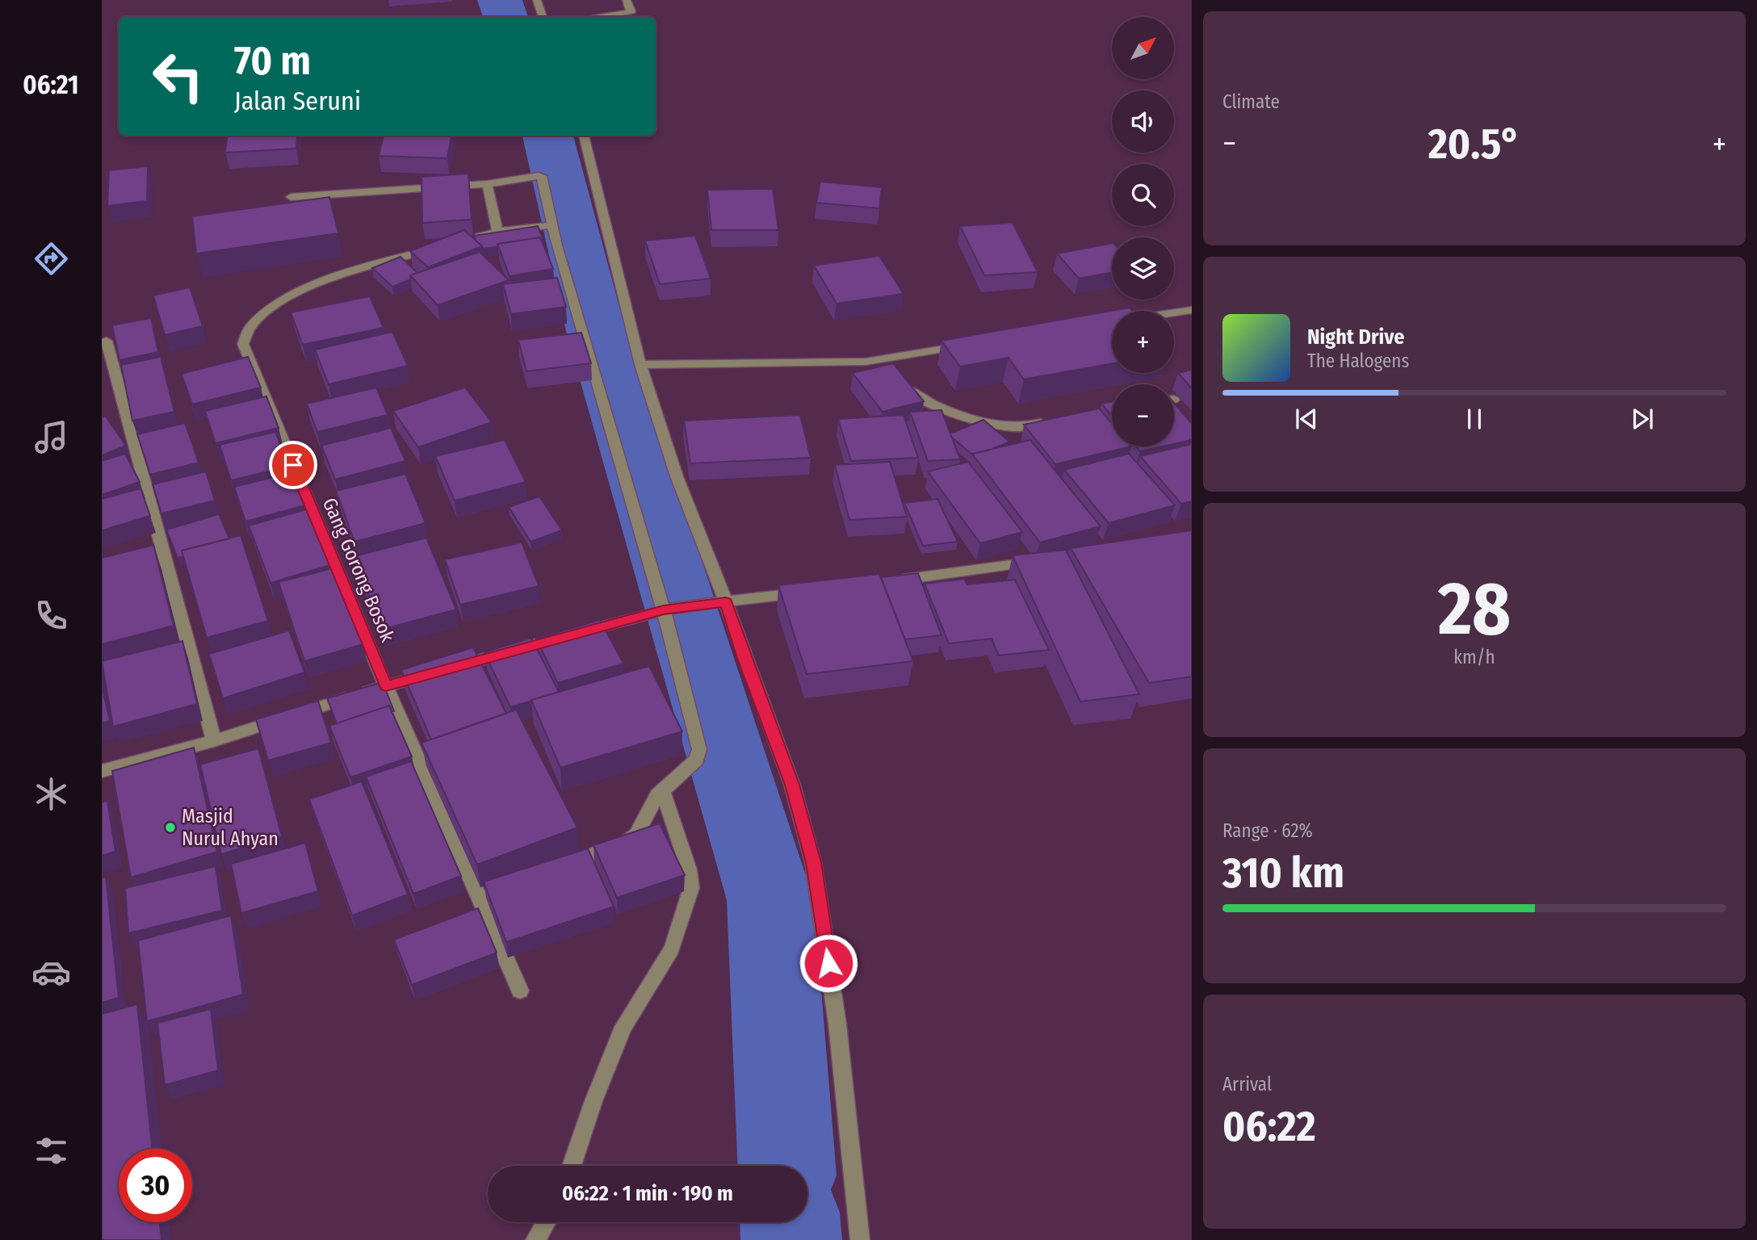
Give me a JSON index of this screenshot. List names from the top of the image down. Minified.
{"streets":{"street":["Gang Gorong Bosok"]},"places":["Masjid Nurul Ahyan"],"north":"top right","page":{"tabs":"06:21","tile":["Climate",["28","km/h"],["Range · 62%","310 km"],["Arrival","06:22"]],"map_buttons":["+","−"],"turn":["70 m","Jalan Seruni"],"heat":["−","20.5°","+"],"song":["Night Drive","The Halogens"],"limit":"30","trip":"06:22 · 1 min · 190 m"}}
